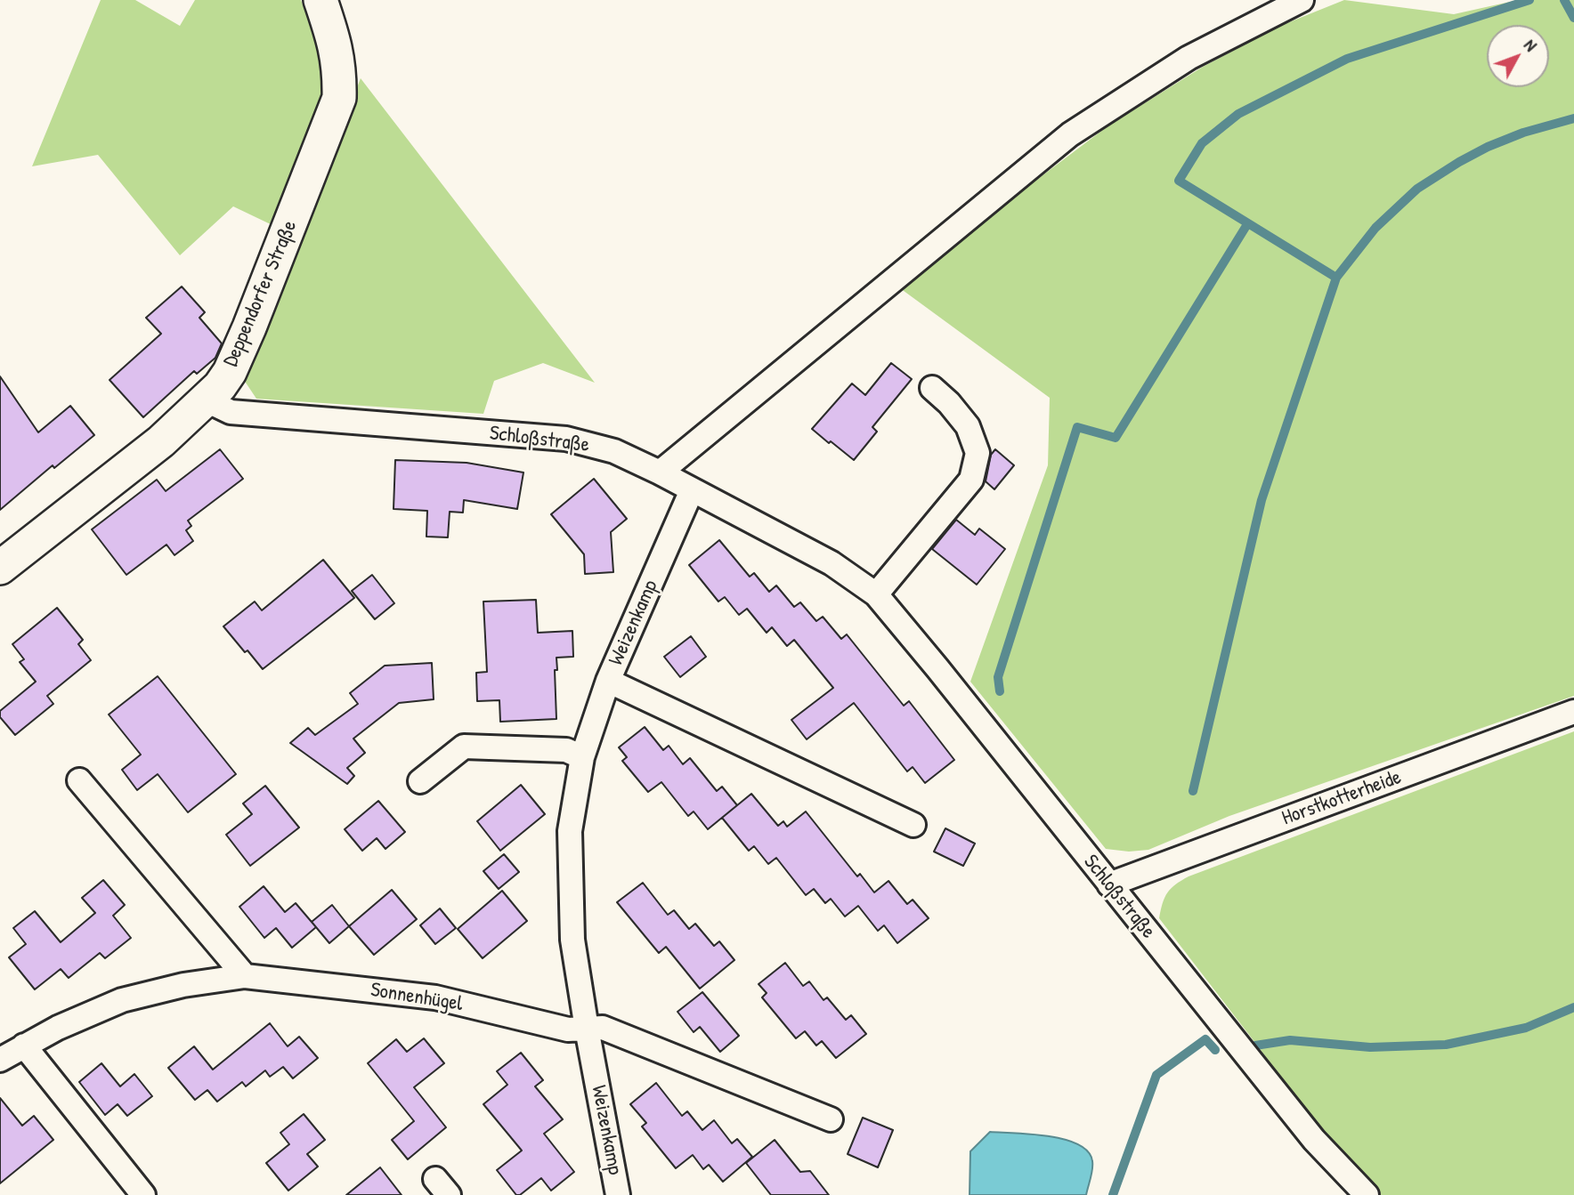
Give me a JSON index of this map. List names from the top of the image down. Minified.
{"streets":{"street":["Deppendorfer Straße","Schloßstraße","Weizenkamp","Horstkotterheide","Sonnenhügel"]},"crossings":[["Deppendorfer Straße","Schloßstraße"],["Schloßstraße","Weizenkamp"],["Schloßstraße","Horstkotterheide"],["Weizenkamp","Sonnenhügel"]],"north":"top right"}
